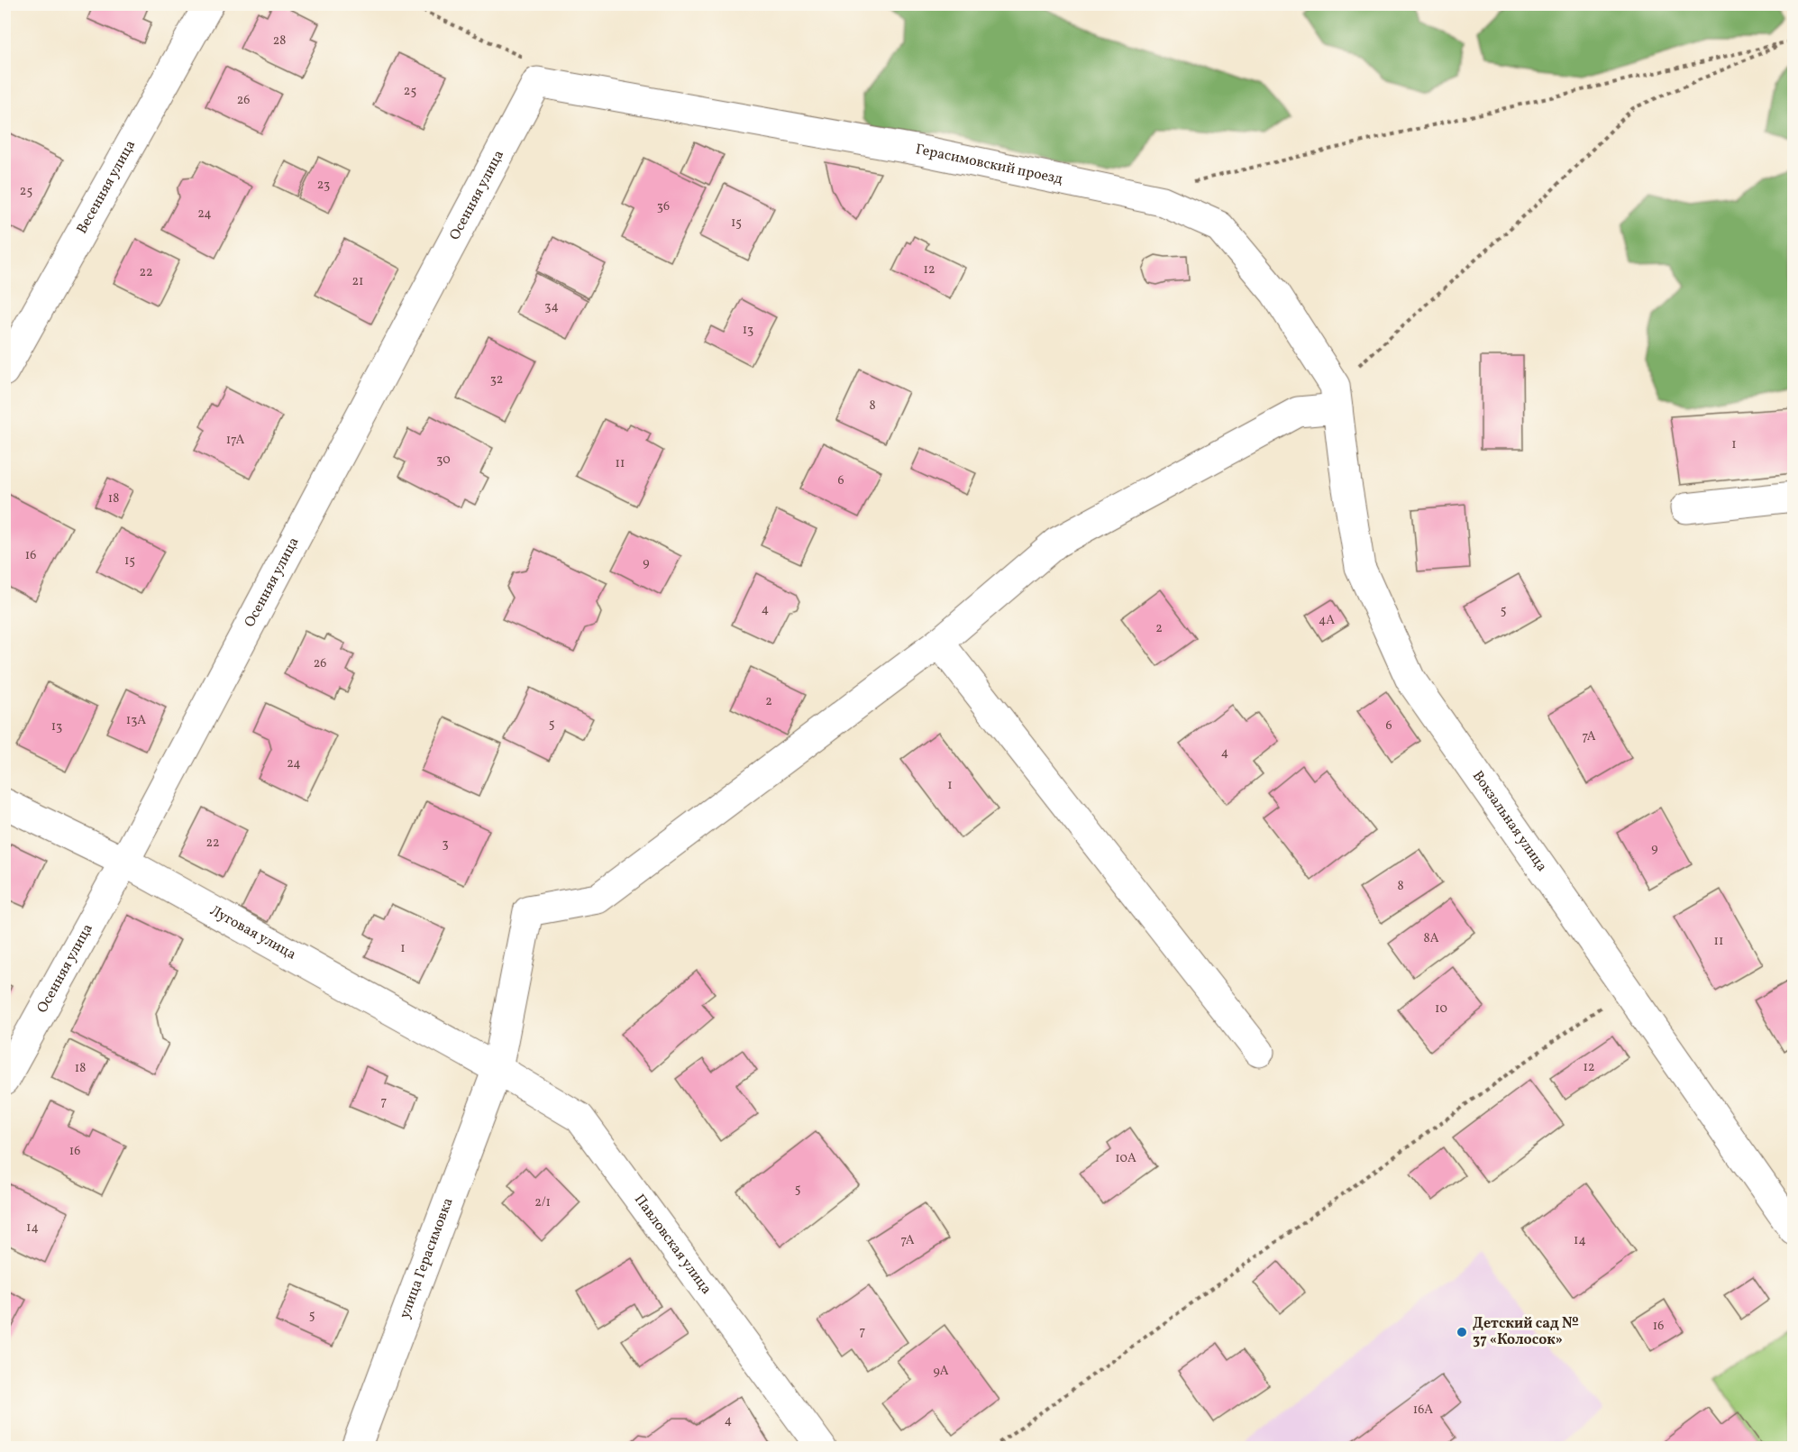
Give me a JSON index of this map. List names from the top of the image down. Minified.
{"streets":{"street":["Герасимовский проезд","Весенняя улица","Осенняя улица","Вокзальная улица","Луговая улица","Павловская улица","улица Герасимовка"]},"crossings":[["Герасимовский проезд","Осенняя улица"],["Герасимовский проезд","Вокзальная улица"],["Осенняя улица","Луговая улица"],["Луговая улица","Павловская улица"],["Луговая улица","улица Герасимовка"],["Павловская улица","улица Герасимовка"]],"places":["Детский сад № 37 «Колосок»"],"house_numbers":["28","25","26","23","25","36","24","15","12","22","21","34","13","32","8","17А","1","30","11","6","18","16","15","9","4","5","4А","2","26","2","13А","5","6","13","7А","4","24","1","22","3","9","8","8А","11","1","10","12","18","7","16","10А","5","2/1","14","7А","14","5","16","7","9А","16А","4"]}
